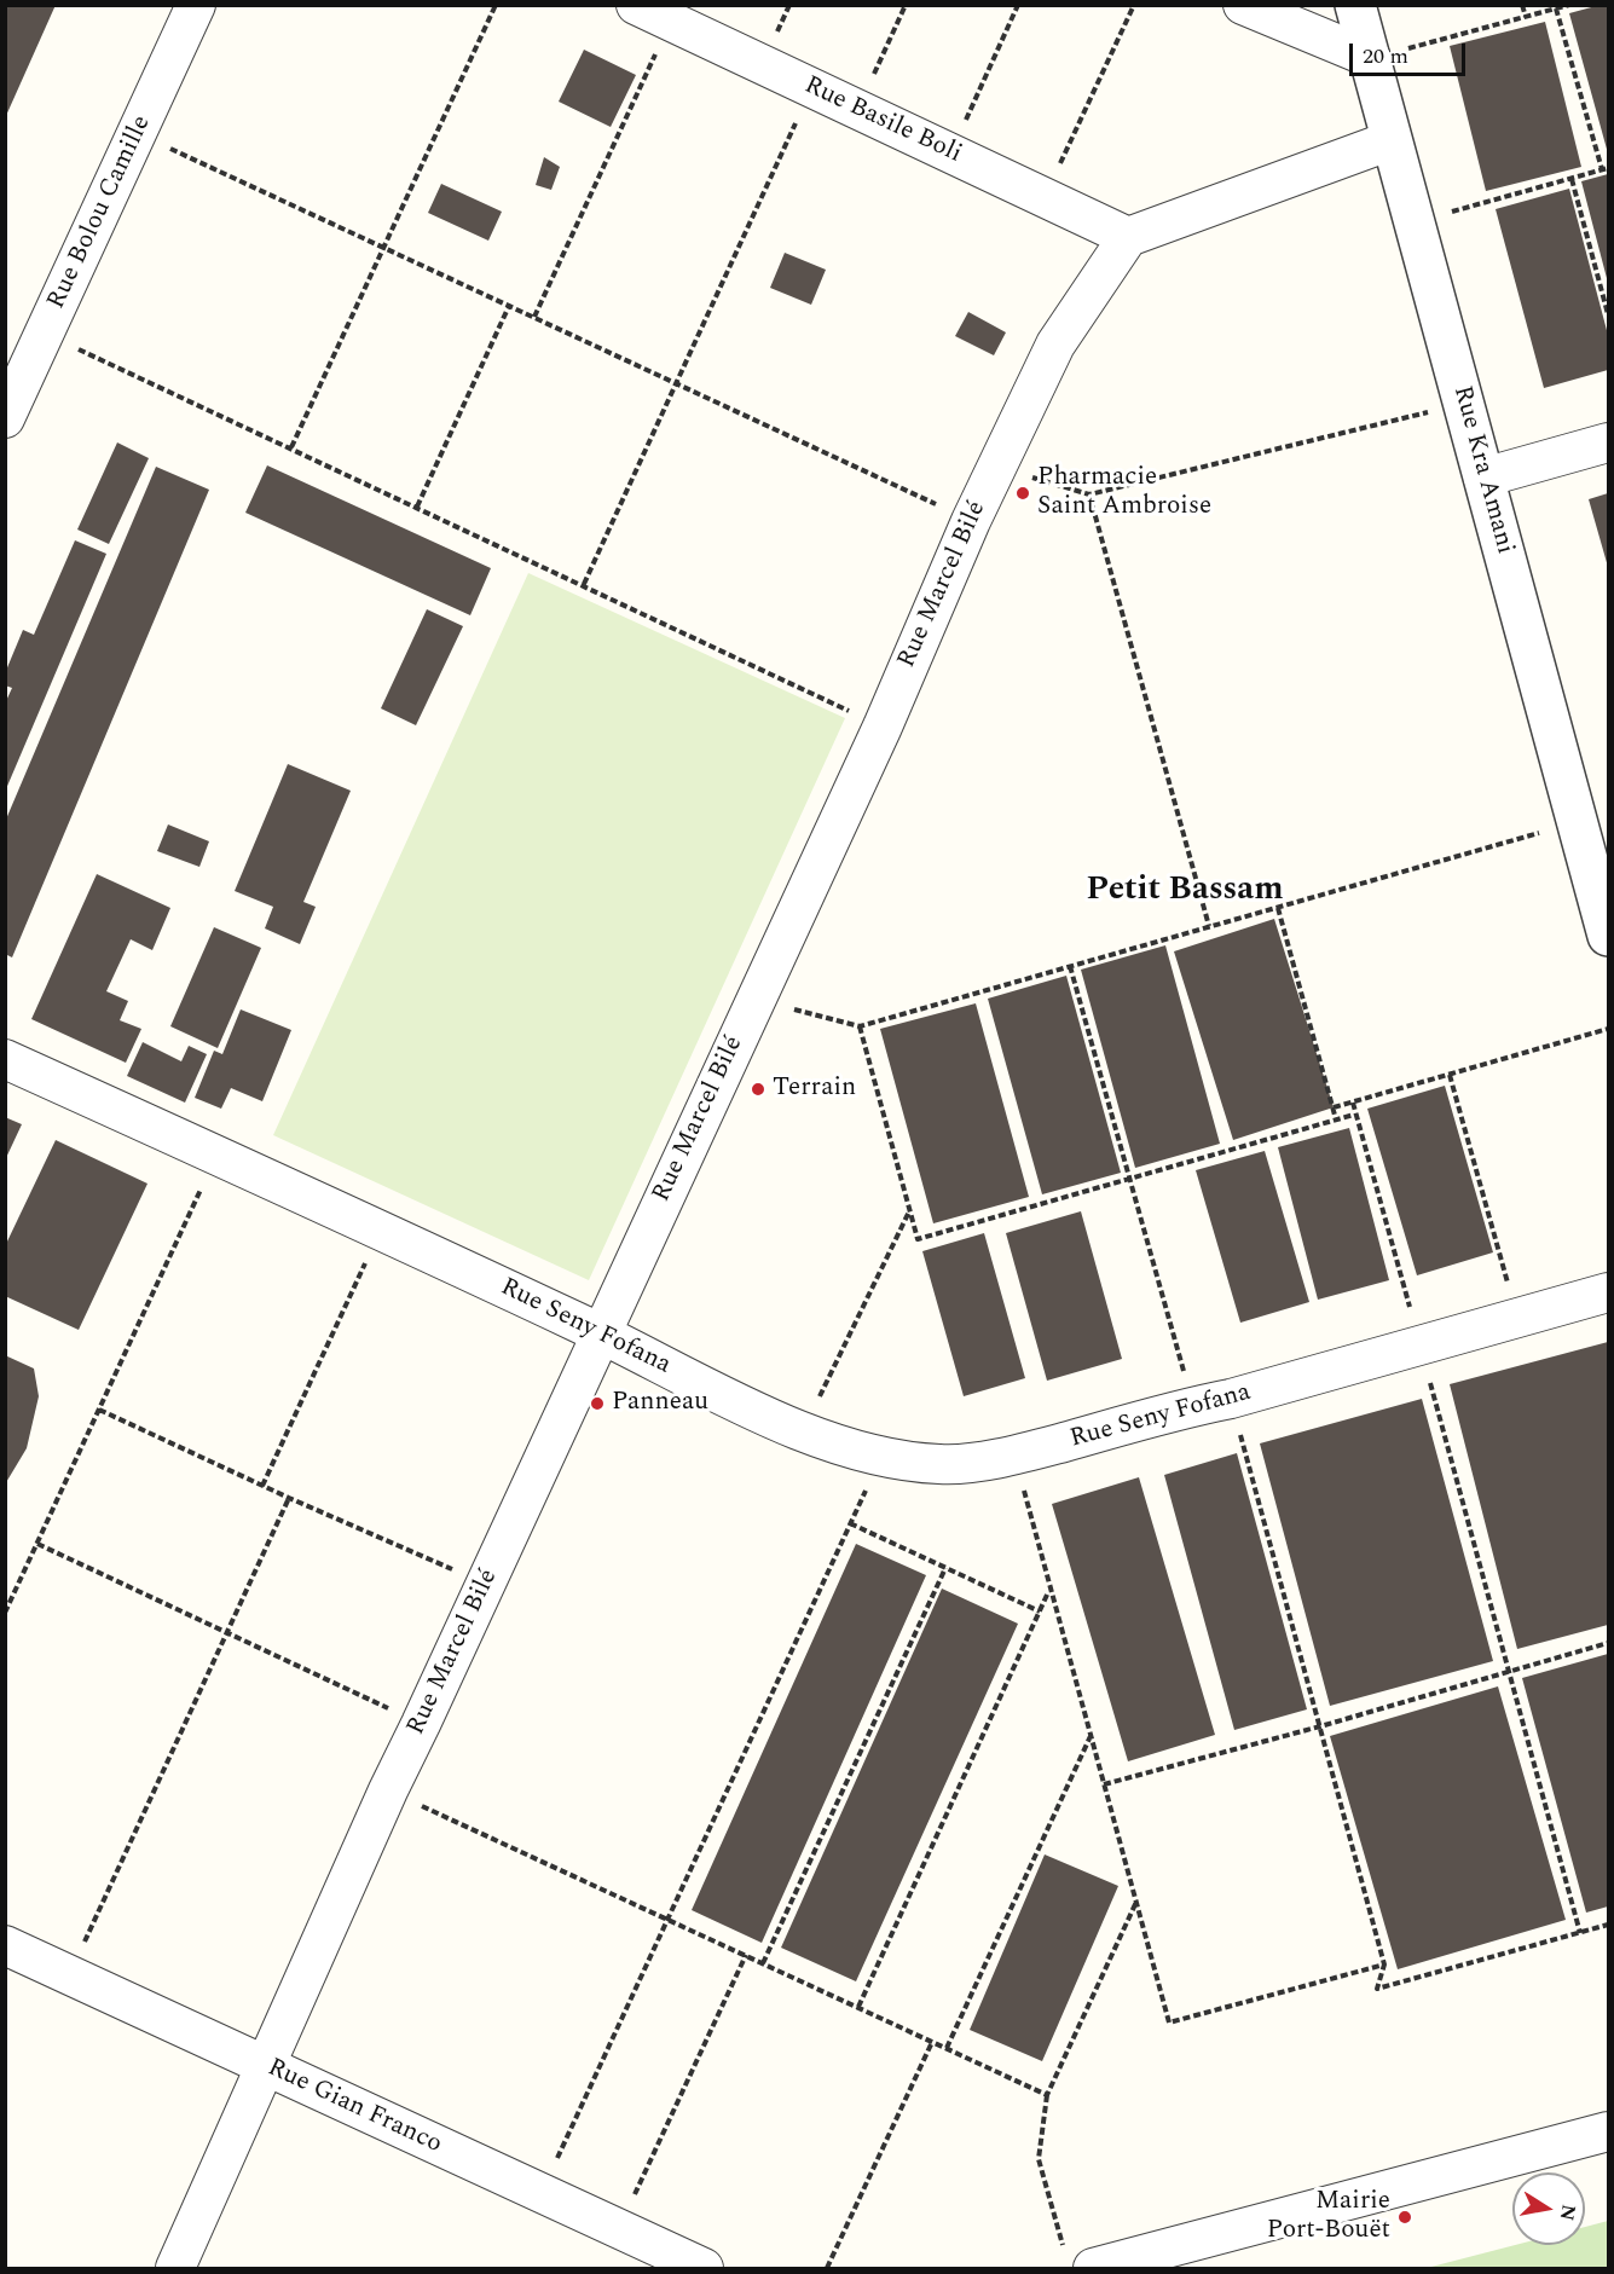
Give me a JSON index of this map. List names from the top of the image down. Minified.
{"streets":{"street":["Rue Basile Boli","Rue Bolou Camille","Rue Kra Amani","Rue Marcel Bilé","Rue Seny Fofana","Rue Gian Franco"]},"crossings":[["Rue Basile Boli","Rue Marcel Bilé"],["Rue Marcel Bilé","Rue Seny Fofana"],["Rue Marcel Bilé","Rue Gian Franco"]],"districts":["Petit Bassam"],"places":["Pharmacie Saint Ambroise","Terrain","Panneau","Mairie Port-Bouët"],"scale_bar":"20 m","north":"right"}
